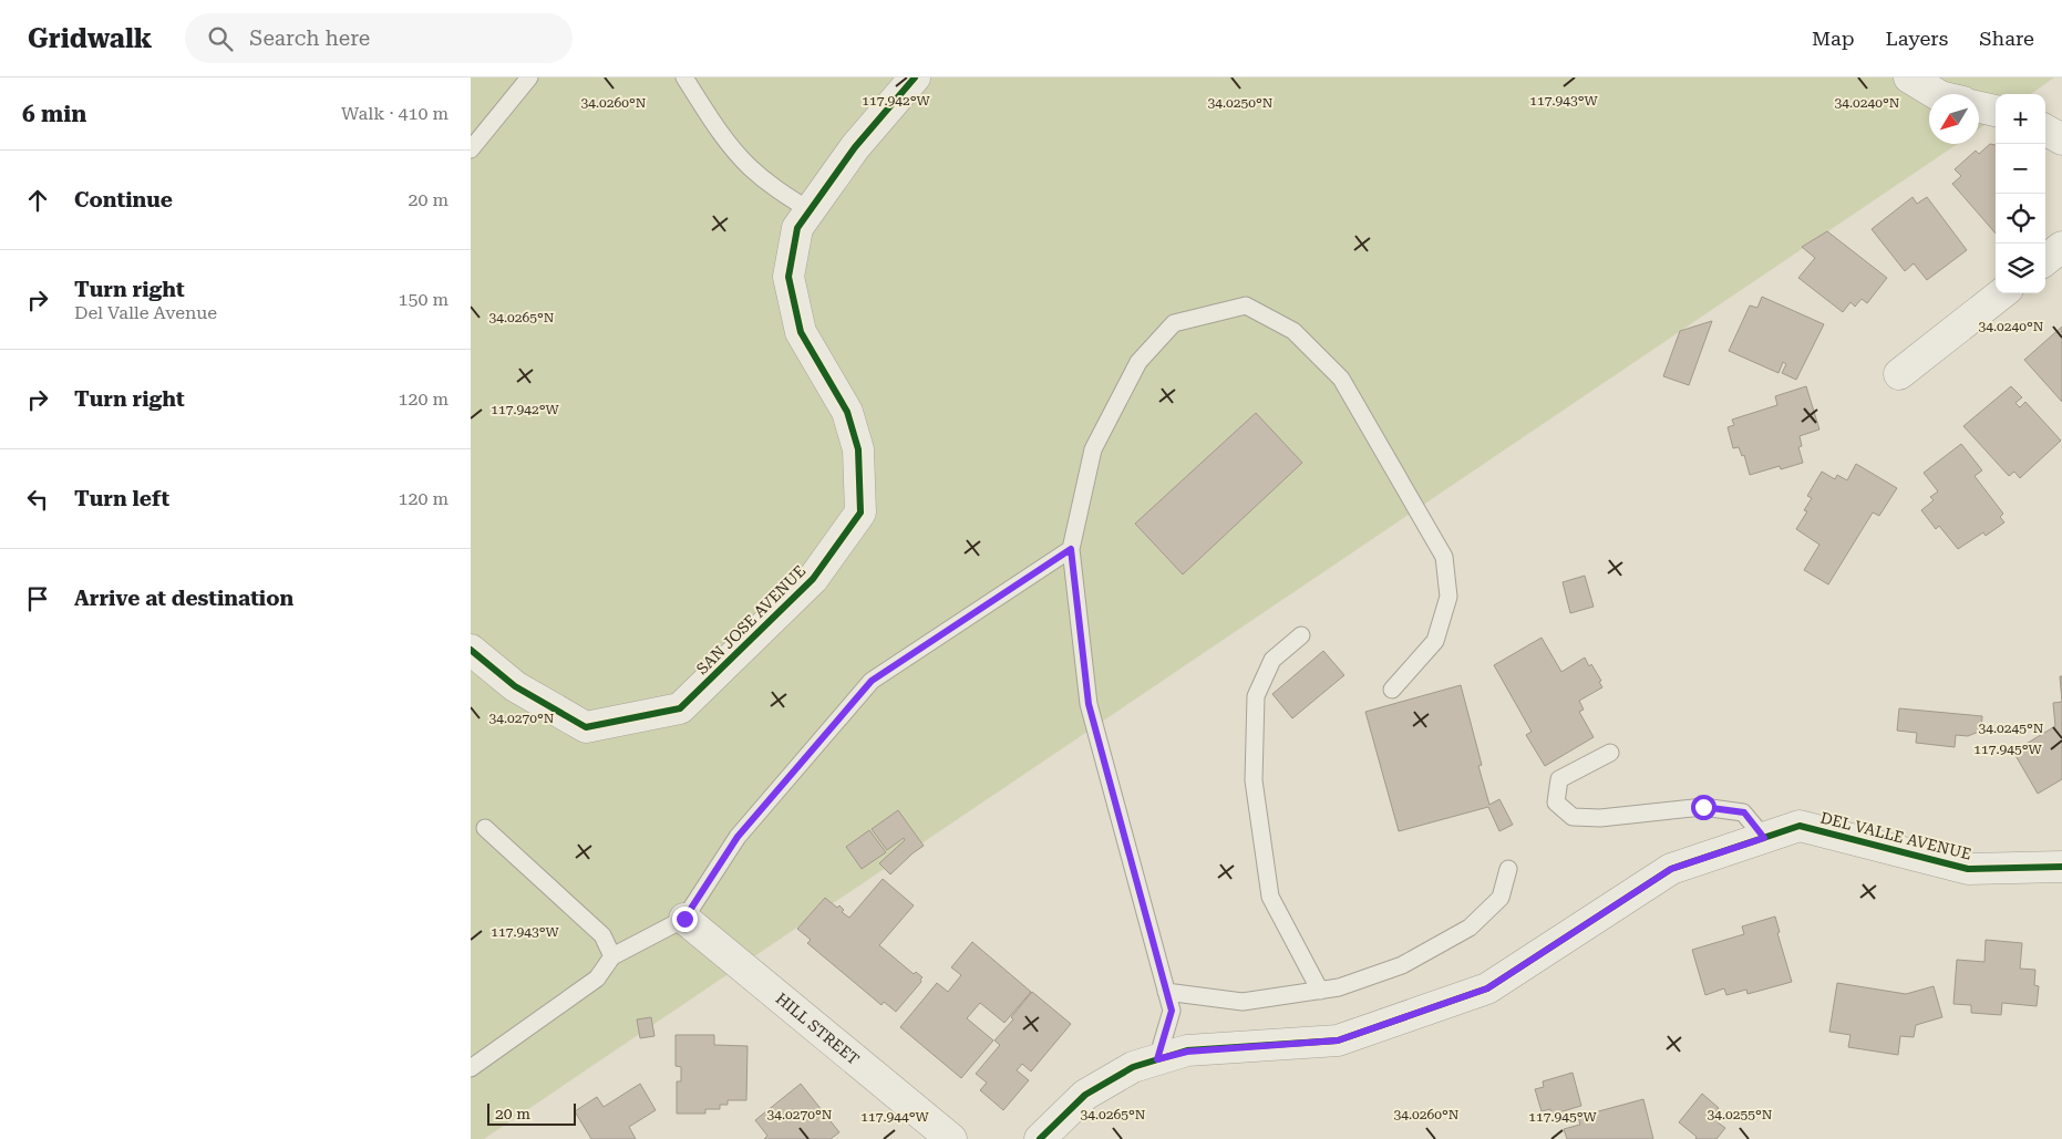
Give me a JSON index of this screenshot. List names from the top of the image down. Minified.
{"streets":{"street":["SAN JOSE AVENUE","DEL VALLE AVENUE","HILL STREET"]},"scale_bar":"20 m","north":"bottom left","page":{"header":"Gridwalk","search":"Search here","nav":["Map","Layers","Share"],"heading":["6 min","Walk · 410 m"],"map_buttons":["+","−"],"list":[["Continue","20 m"],["Turn right","Del Valle Avenue","150 m"],["Turn right","120 m"],["Turn left","120 m"],"Arrive at destination"],"scale":"20 m"},"coordinates":["117.942°W","117.943°W","34.0260°N","34.0250°N","34.0240°N","34.0265°N","34.0270°N","34.0245°N","117.945°W","34.0255°N","117.944°W"]}
